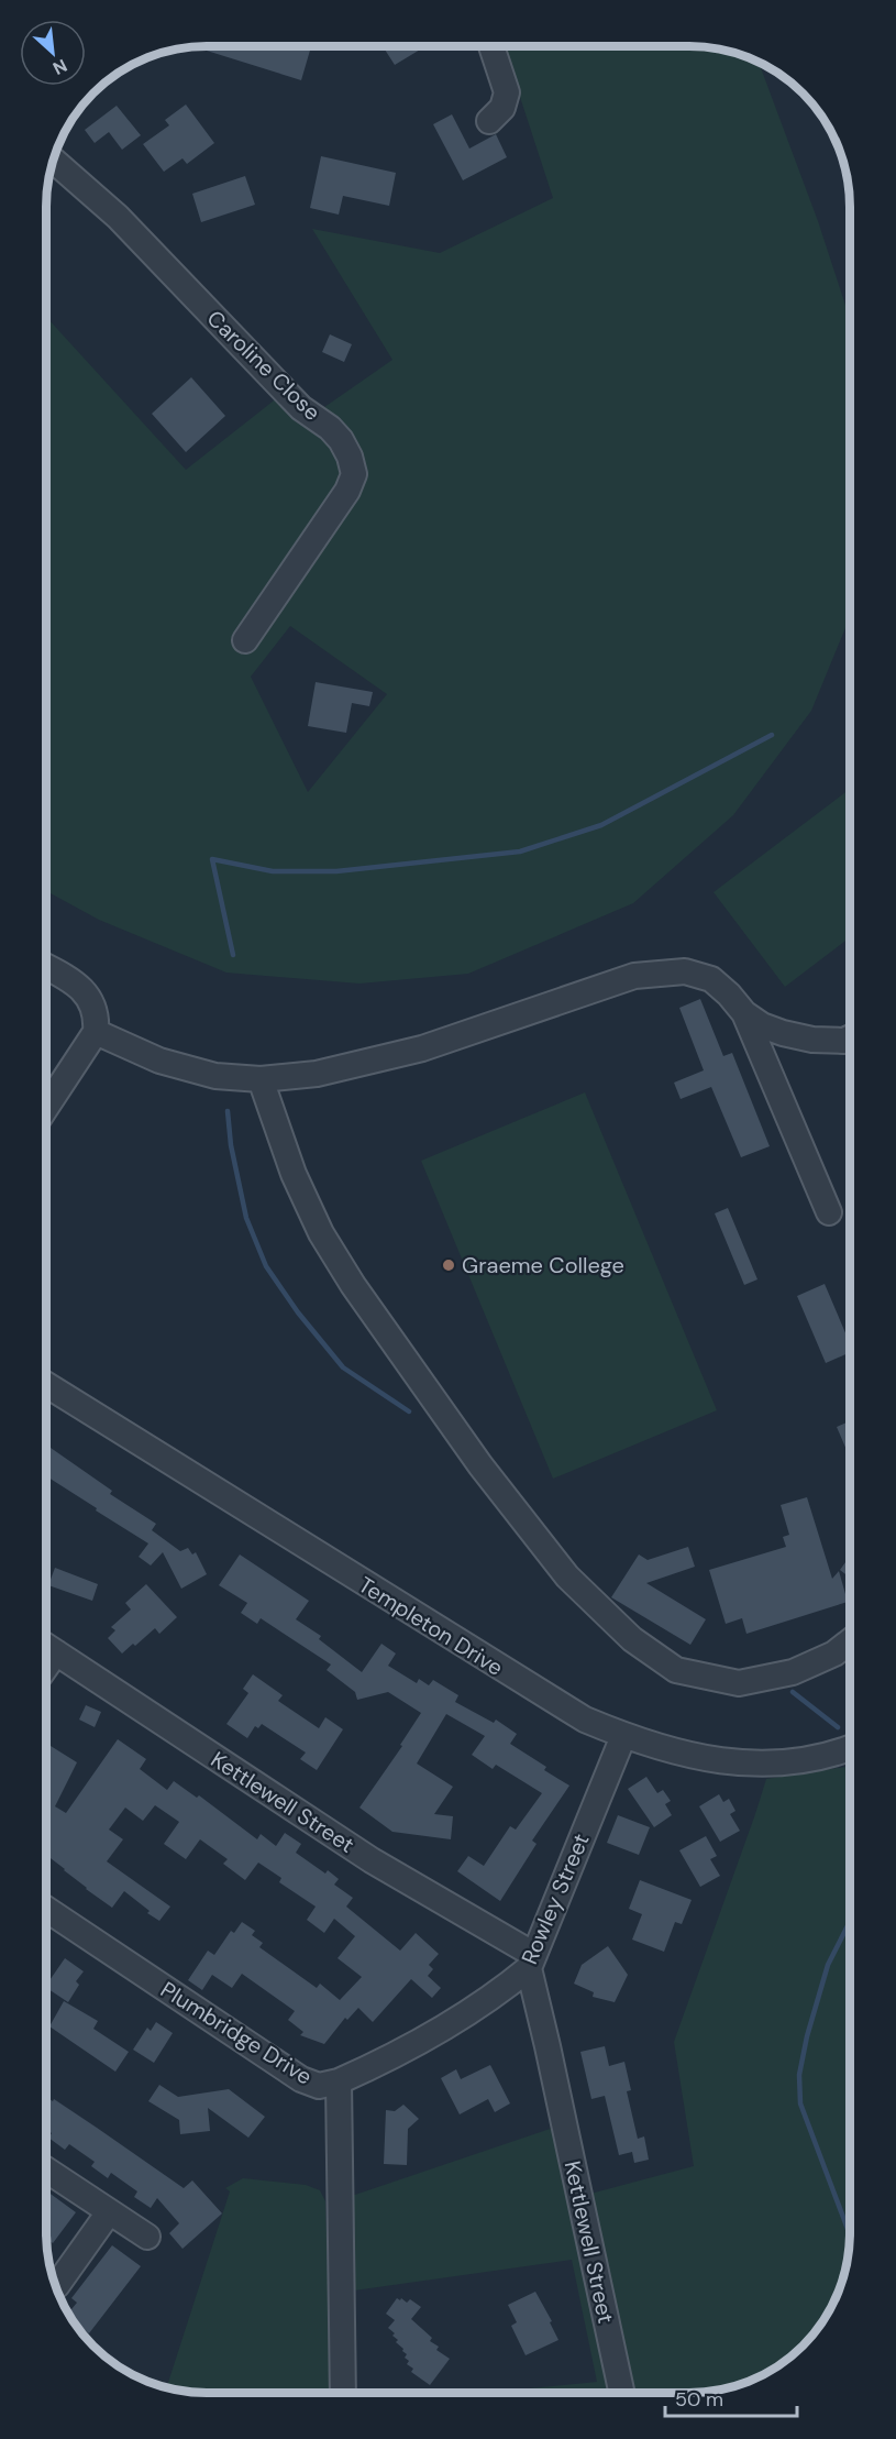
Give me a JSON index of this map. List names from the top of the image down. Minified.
{"streets":{"street":["Caroline Close","Templeton Drive","Kettlewell Street","Rowley Street","Plumbridge Drive"]},"crossings":[["Templeton Drive","Rowley Street"],["Kettlewell Street","Rowley Street"],["Rowley Street","Plumbridge Drive"]],"places":["Graeme College"],"scale_bar":"50 m","north":"bottom right"}
